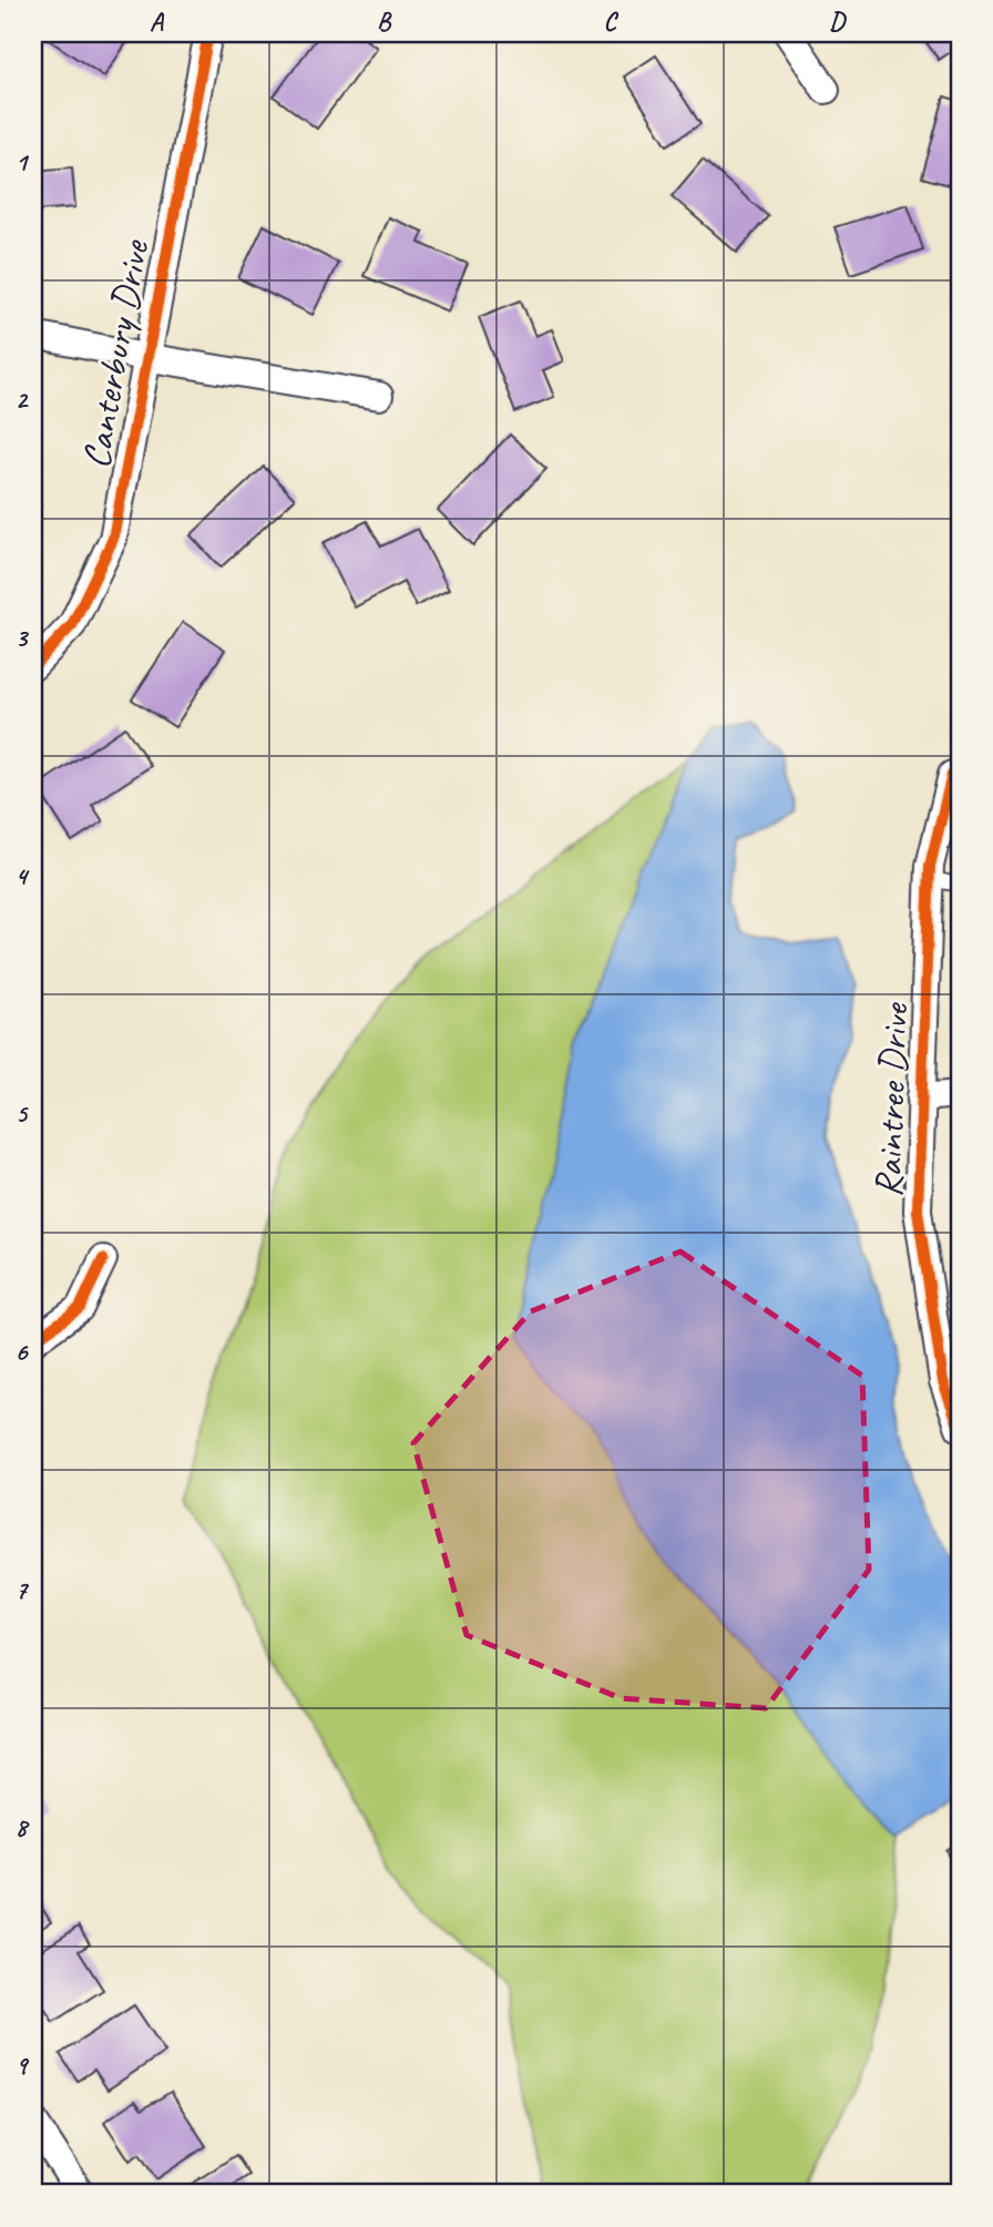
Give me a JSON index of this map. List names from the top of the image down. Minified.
{"streets":{"street":["Canterbury Drive","Raintree Drive"]},"grid":{"columns":["A","B","C","D"],"rows":["1","2","3","4","5","6","7","8","9"]}}
